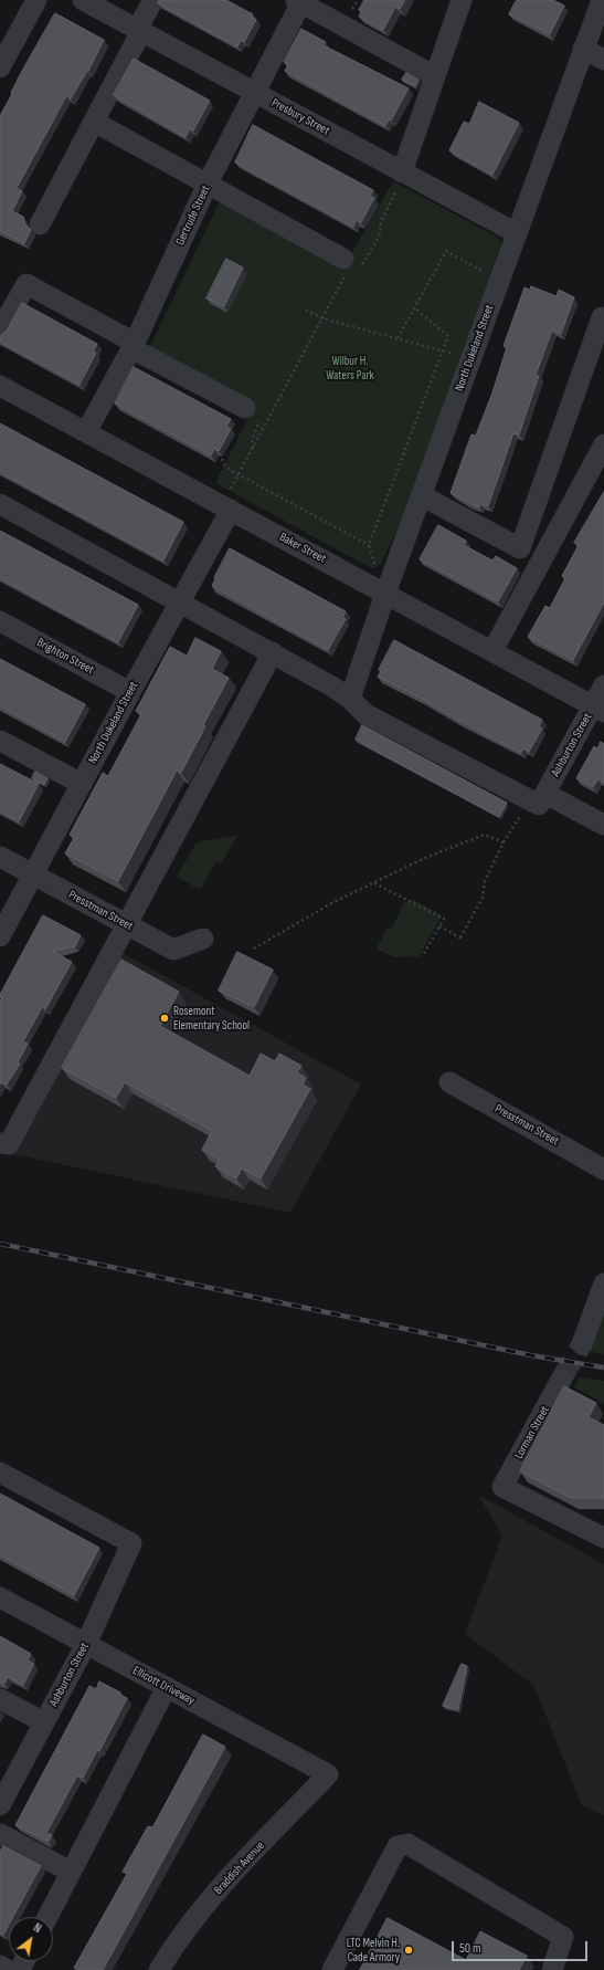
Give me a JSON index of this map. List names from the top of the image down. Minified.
{"streets":{"street":["Presbury Street","Gertrude Street","North Dukeland Street","Baker Street","Brighton Street","Ashburton Street","Presstman Street","Lorman Street","Ellicott Driveway","Braddish Avenue"]},"crossings":[["Presbury Street","Gertrude Street"],["Presbury Street","North Dukeland Street"],["Gertrude Street","Baker Street"],["North Dukeland Street","Baker Street"],["North Dukeland Street","Brighton Street"],["North Dukeland Street","Presstman Street"],["Baker Street","Ashburton Street"],["Ashburton Street","Ellicott Driveway"],["Ellicott Driveway","Braddish Avenue"]],"parks":["Wilbur H. Waters Park"],"places":["Rosemont Elementary School","LTC Melvin H. Cade Armory"],"scale_bar":"50 m","north":"top right"}
